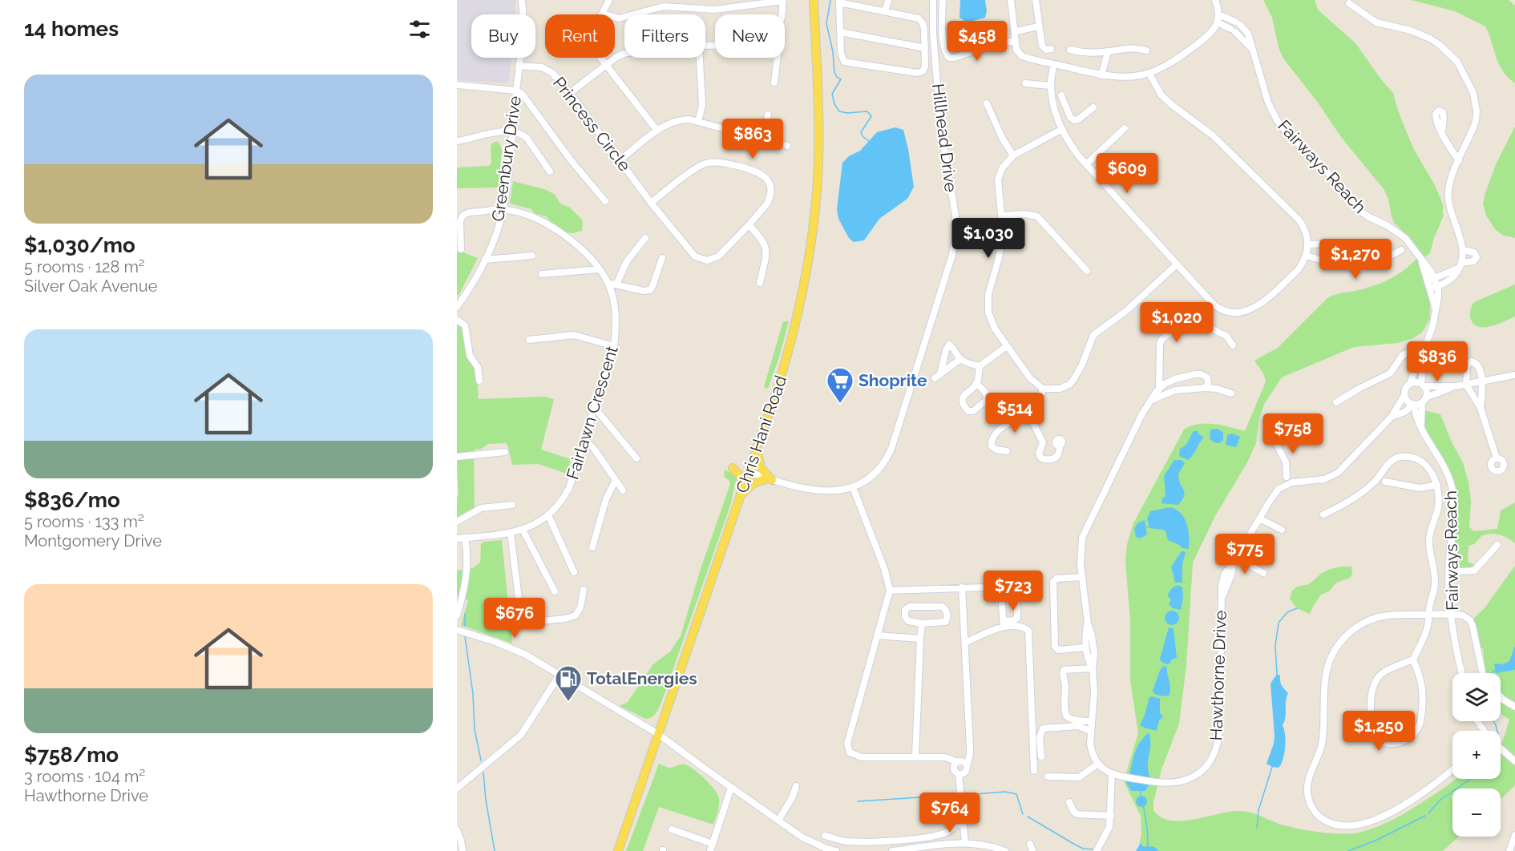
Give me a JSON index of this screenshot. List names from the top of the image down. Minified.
{"streets":{"main road":["Chris Hani Road"],"street":["Princess Circle","Hillhead Drive","Greenbury Drive","Fairways Reach","Fairlawn Crescent","Hawthorne Drive"]},"crossings":[["Princess Circle","Greenbury Drive"],["Hillhead Drive","Chris Hani Road"],["Greenbury Drive","Fairlawn Crescent"]],"places":{"supermarket":["Shoprite"],"fuel station":["TotalEnergies"]},"page":{"heading":"14 homes","chip":["Buy","Rent","Filters","New"],"price":["$458","$863","$609","$1,030","$1,270","$1,020","$836","$514","$758","$775","$723","$676","$1,250","$764"],"list":[{"name":"$1,030/mo","note":"5 rooms · 128 m² · Silver Oak Avenue"},{"name":"$836/mo","note":"5 rooms · 133 m² · Montgomery Drive"},{"name":"$758/mo","note":"3 rooms · 104 m² · Hawthorne Drive"}],"map_buttons":["+","−"]}}
